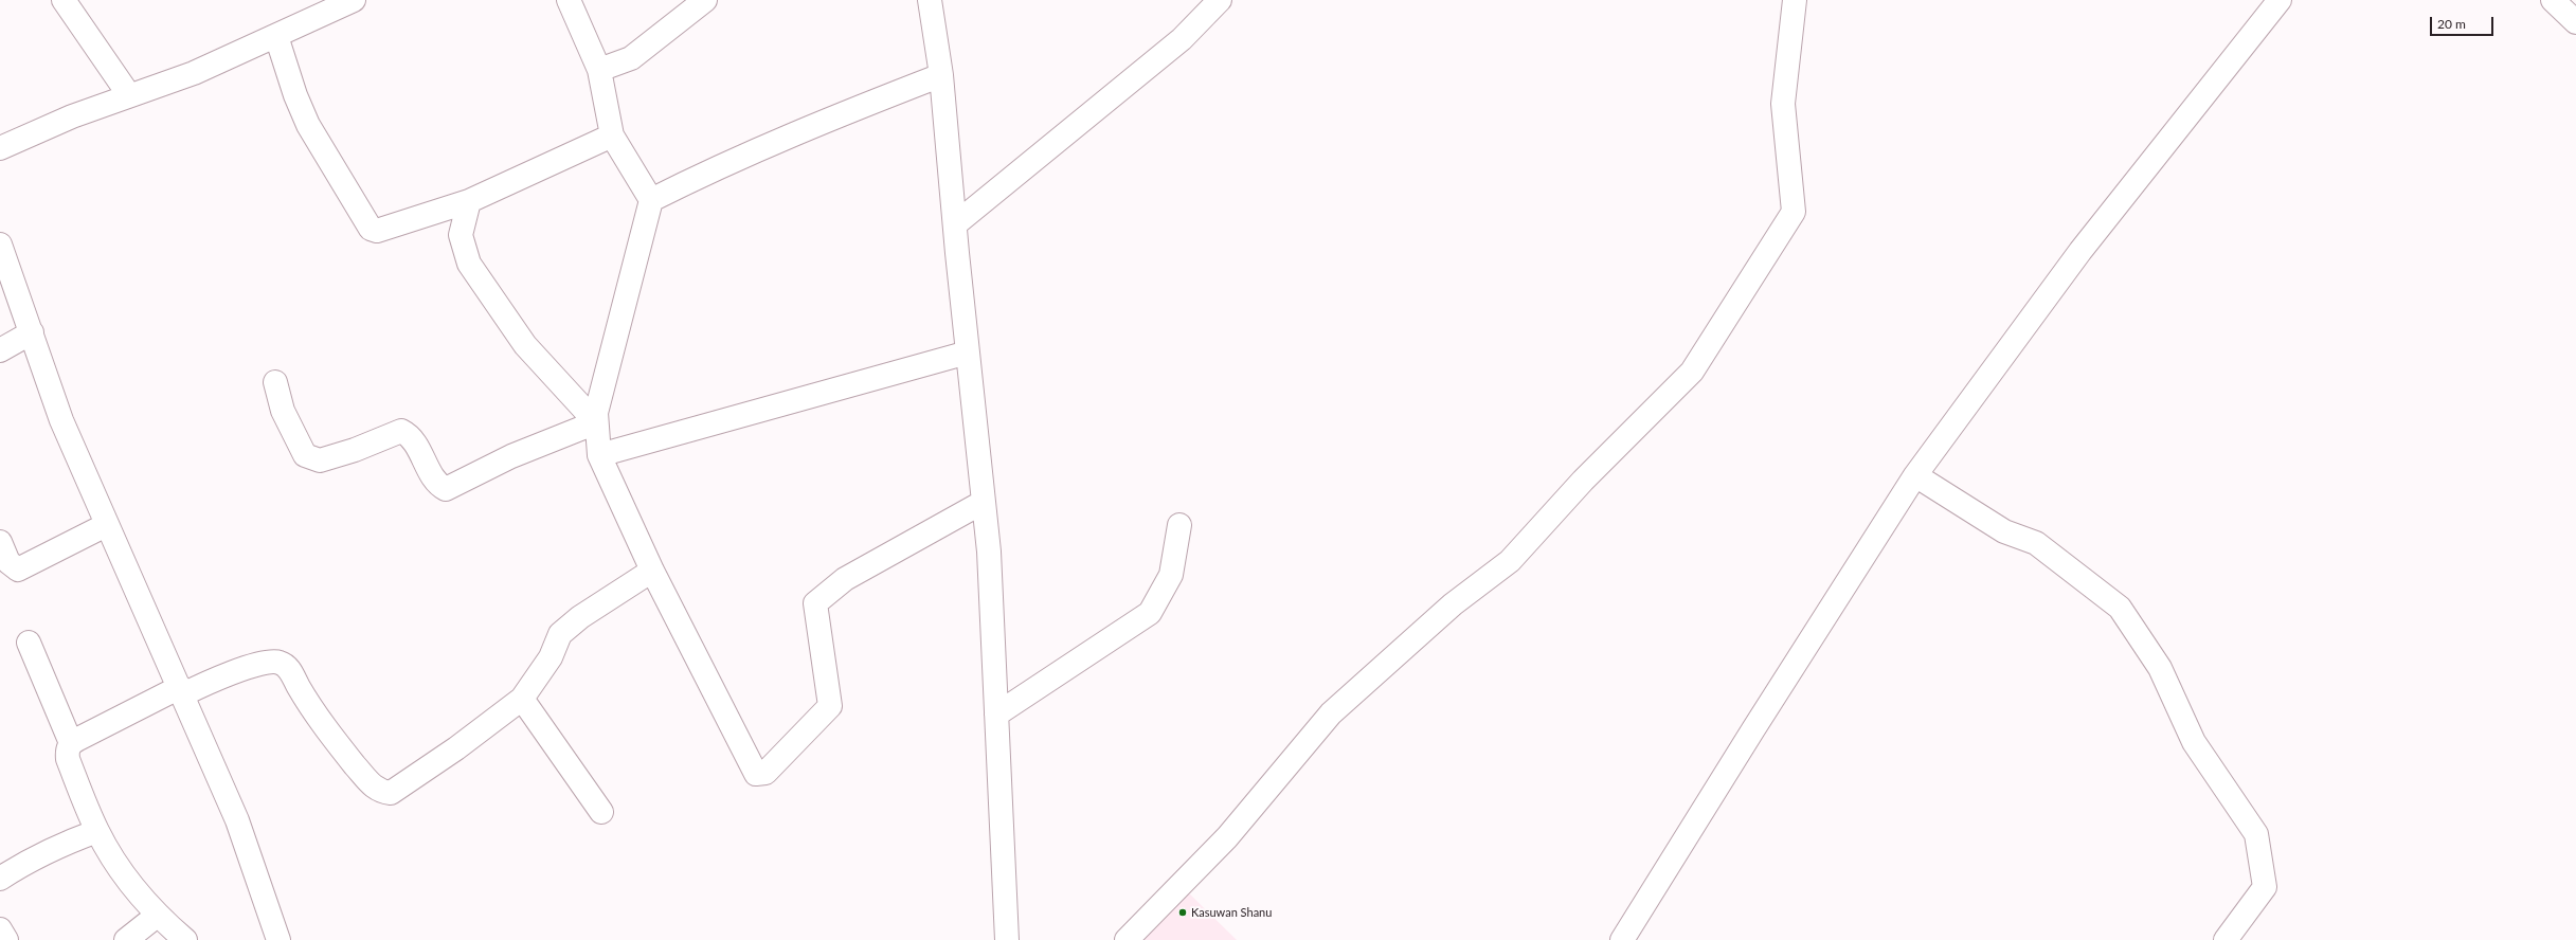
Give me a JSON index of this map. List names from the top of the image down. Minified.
{"places":["Kasuwan Shanu"],"scale_bar":"20 m"}
